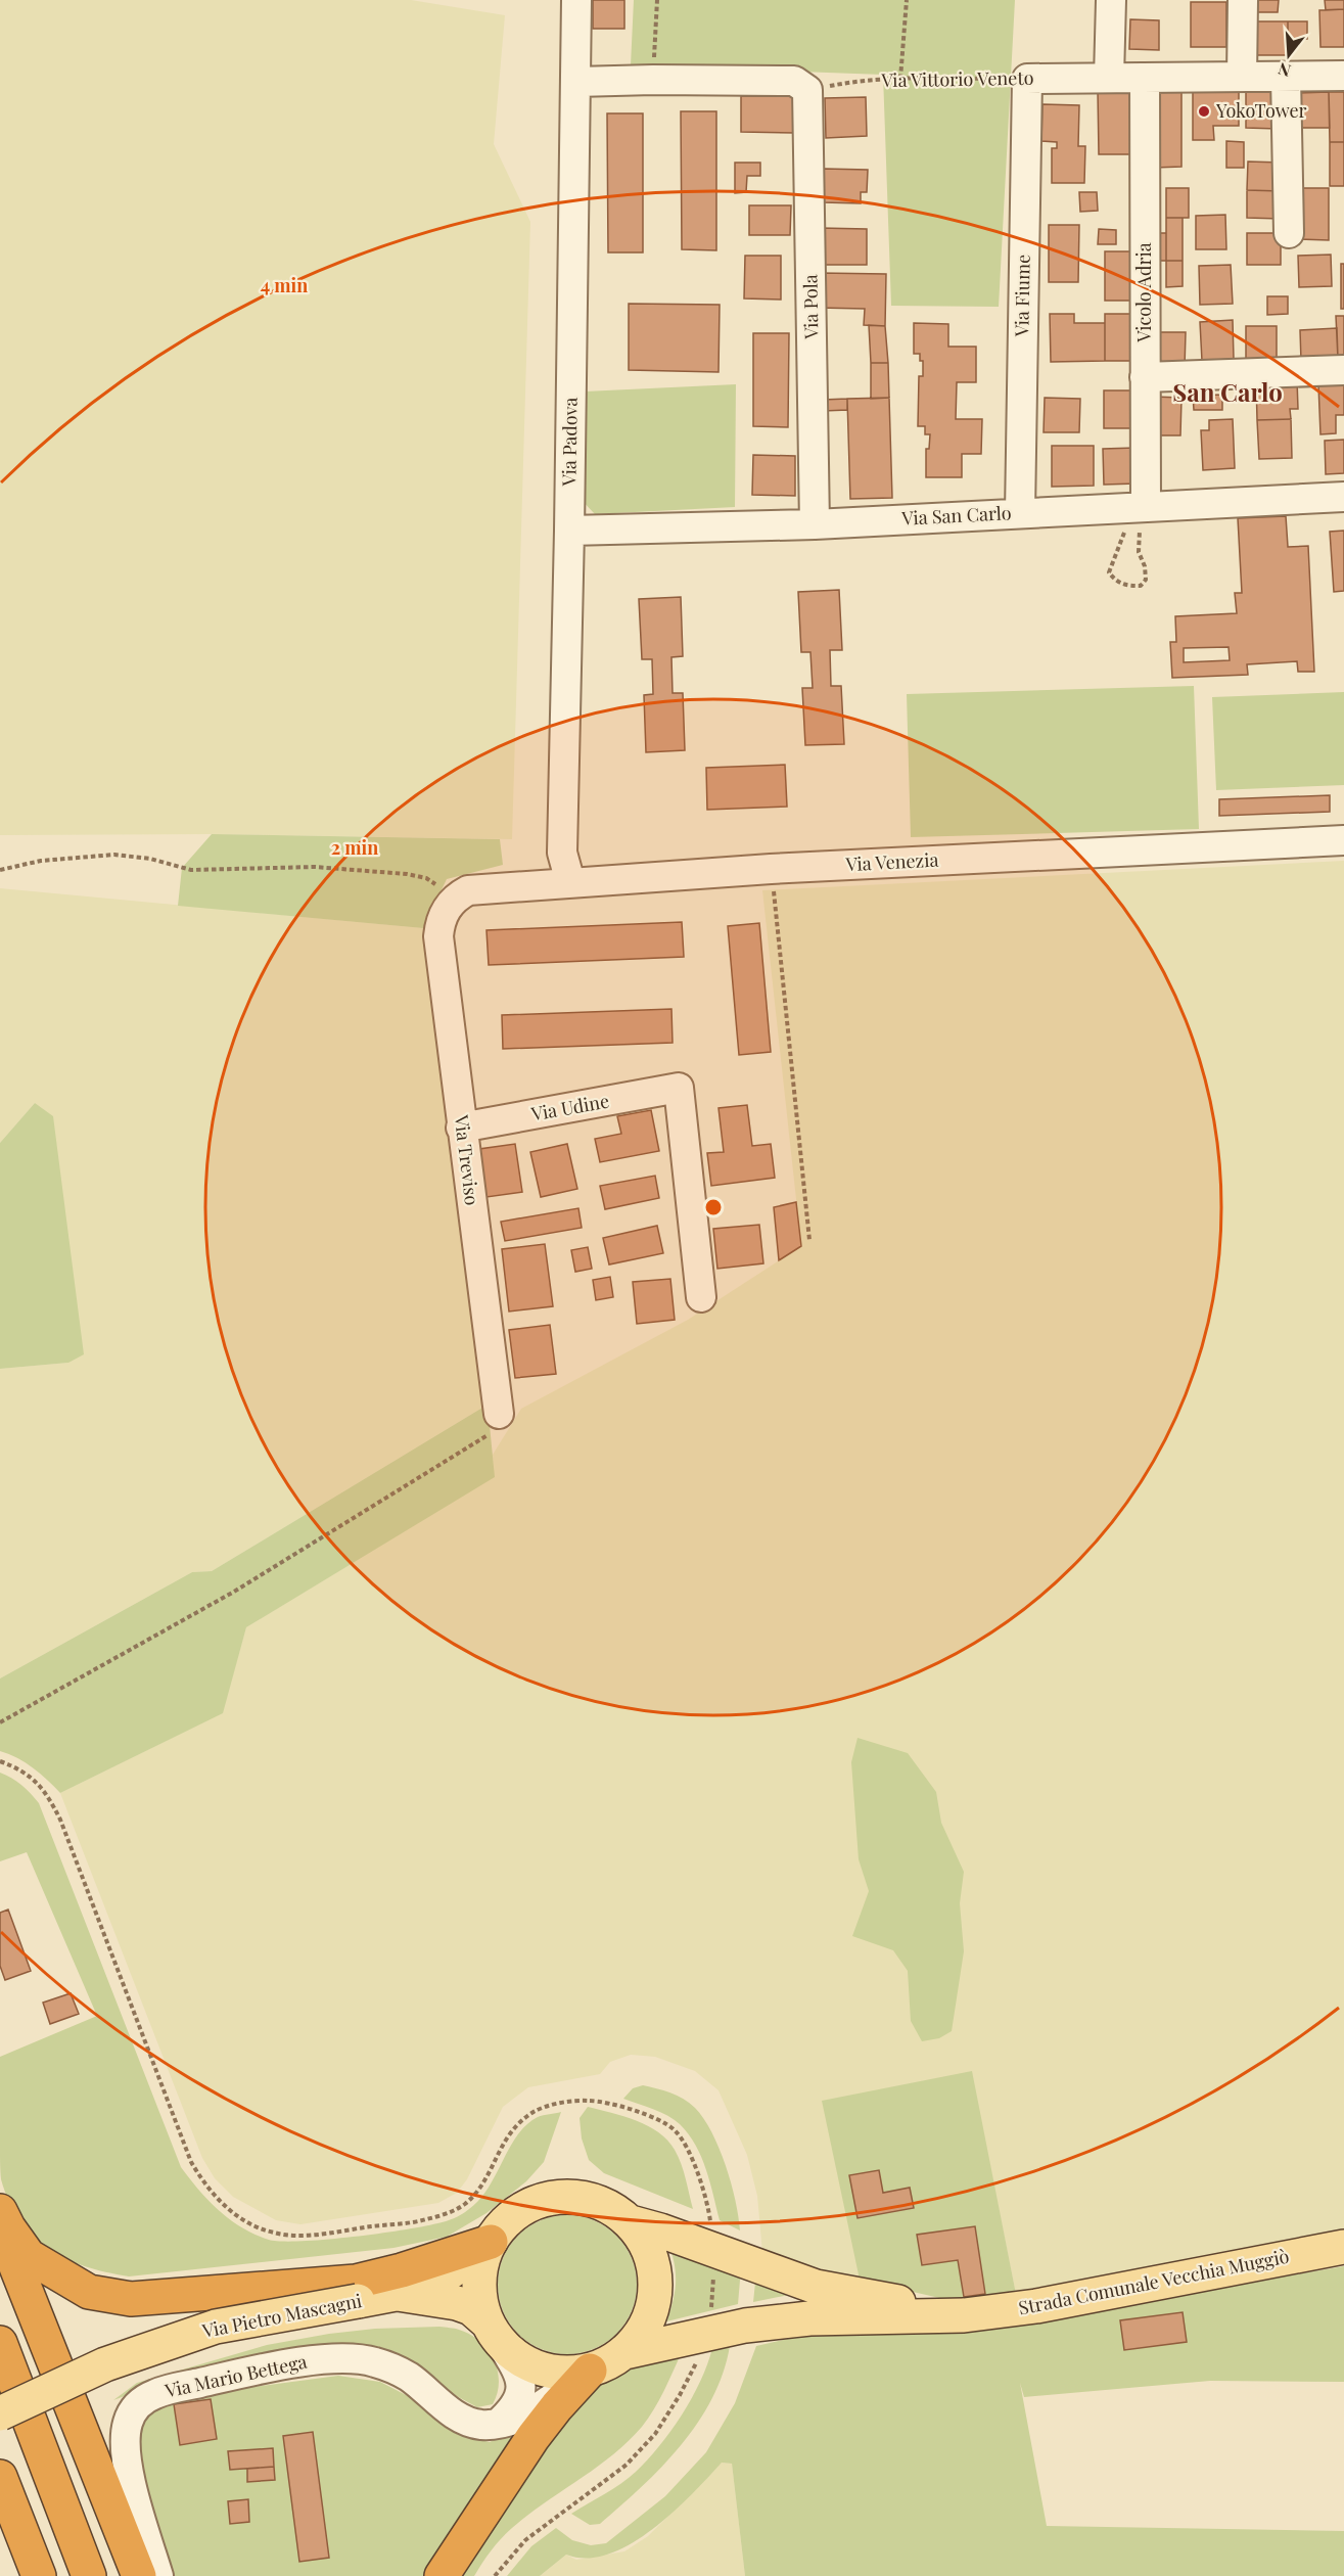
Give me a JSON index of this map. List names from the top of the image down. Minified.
{"streets":{"main road":["Strada Comunale Vecchia Muggiò","Via Pietro Mascagni"],"street":["Via Vittorio Veneto","Vicolo Adria","Via Fiume","Via Pola","Via Padova","Via San Carlo","Via Venezia","Via Udine","Via Treviso","Via Mario Bettega"]},"crossings":[["Via Vittorio Veneto","Vicolo Adria"],["Via Vittorio Veneto","Via Fiume"],["Via Vittorio Veneto","Via Pola"],["Vicolo Adria","Via San Carlo"],["Via Fiume","Via San Carlo"],["Via Pola","Via San Carlo"],["Via Padova","Via San Carlo"],["Via Padova","Via Venezia"],["Via Venezia","Via Treviso"],["Via Udine","Via Treviso"],["Strada Comunale Vecchia Muggiò","Via Pietro Mascagni"],["Strada Comunale Vecchia Muggiò","Via Mario Bettega"],["Via Pietro Mascagni","Via Mario Bettega"]],"districts":["San Carlo"],"places":["YokoTower"],"north":"bottom","rings":["4 min","2 min"]}
